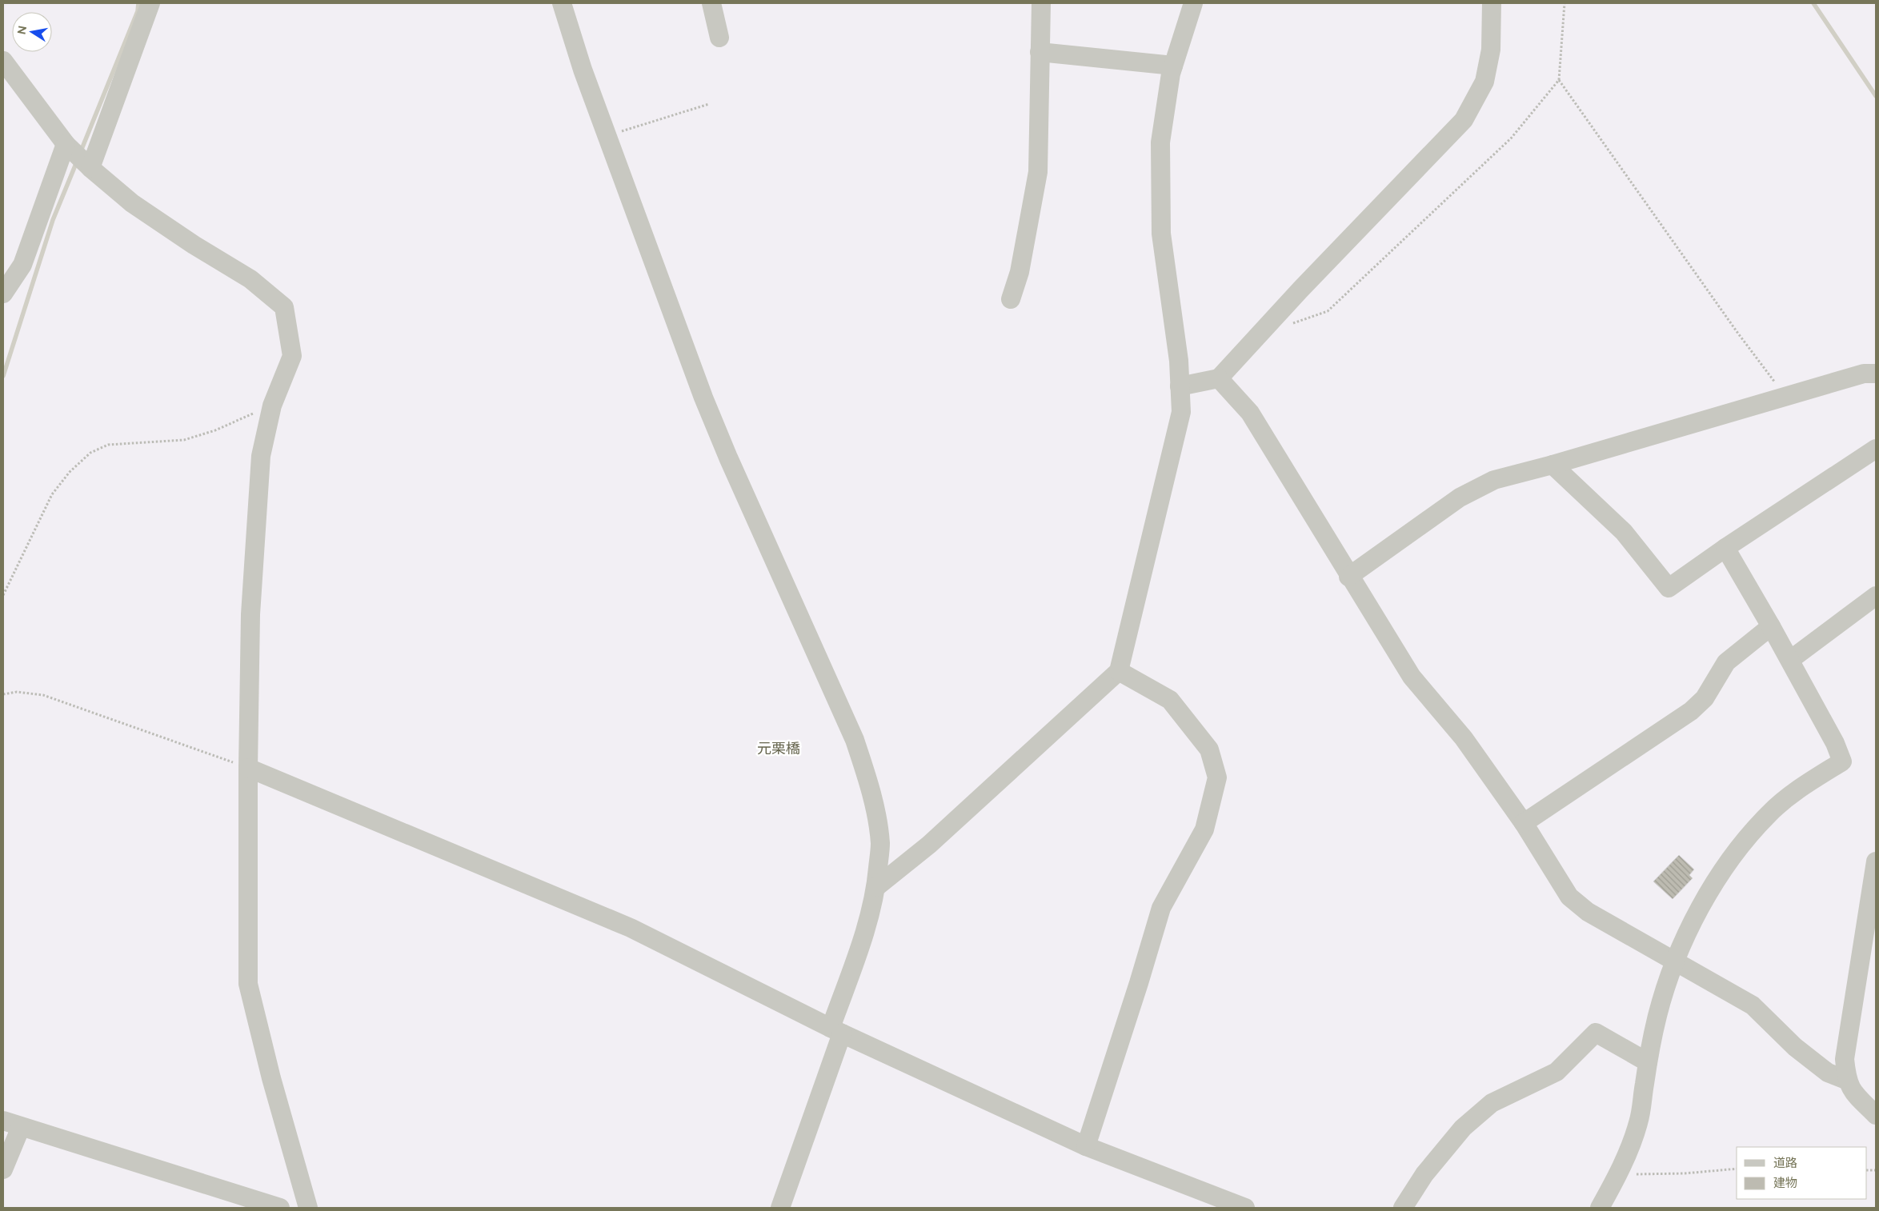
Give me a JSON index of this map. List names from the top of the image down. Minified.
{"districts":["元栗橋"],"legend":["道路","建物"],"north":"left"}
